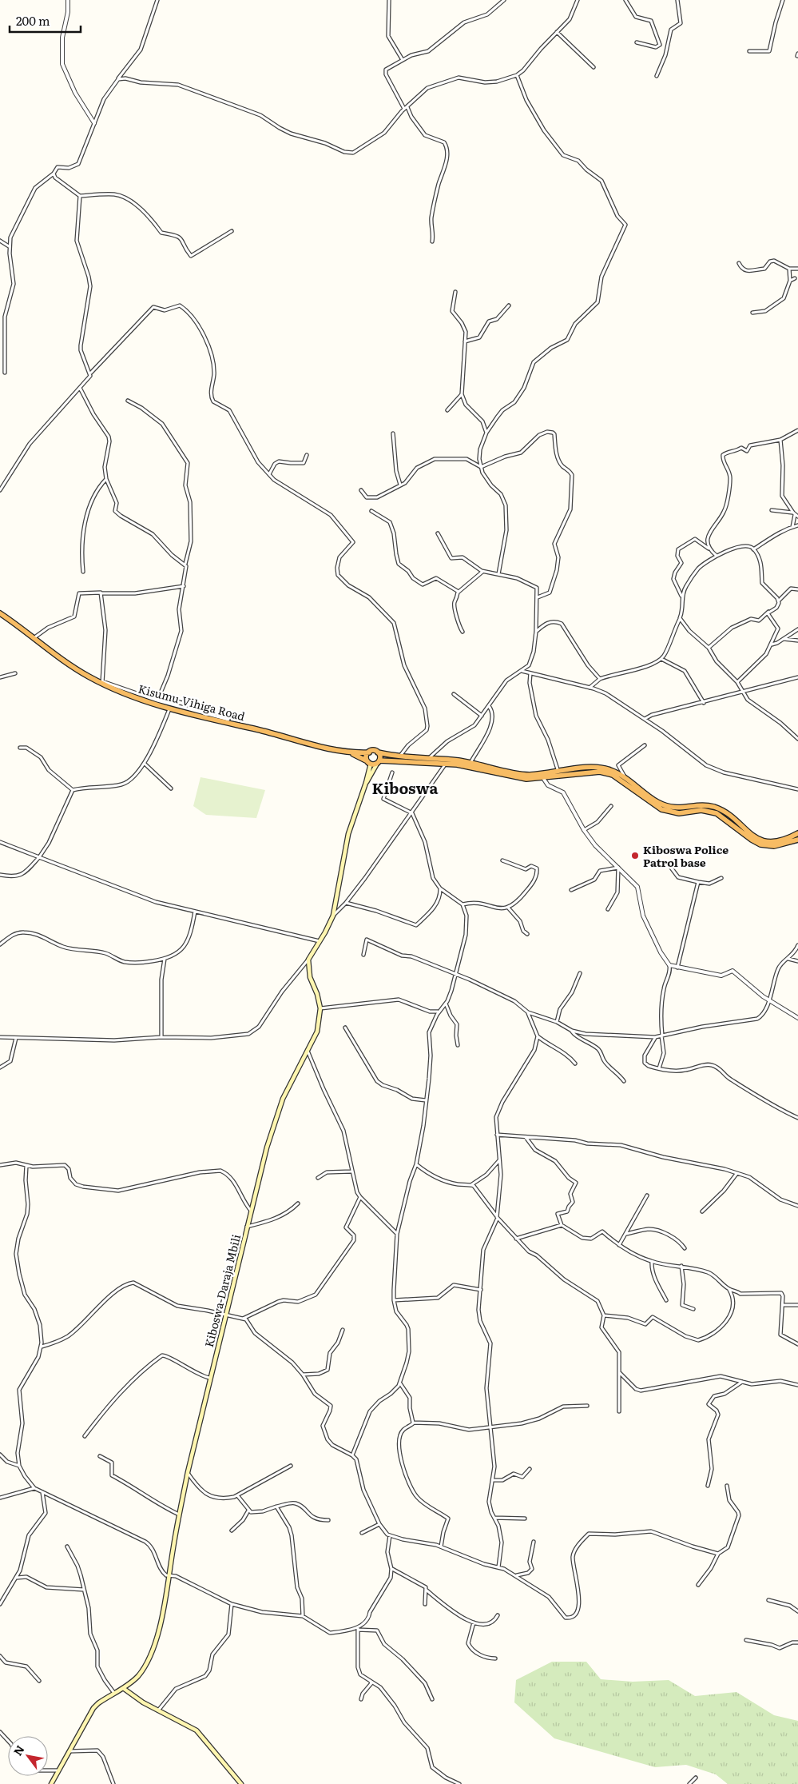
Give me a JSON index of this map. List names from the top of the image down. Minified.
{"streets":{"highway":["Kisumu-Vihiga Road"],"main road":["Kiboswa-Daraja Mbili"]},"districts":["Kiboswa"],"places":["Kiboswa Police Patrol base"],"scale_bar":"200 m","north":"top left"}
